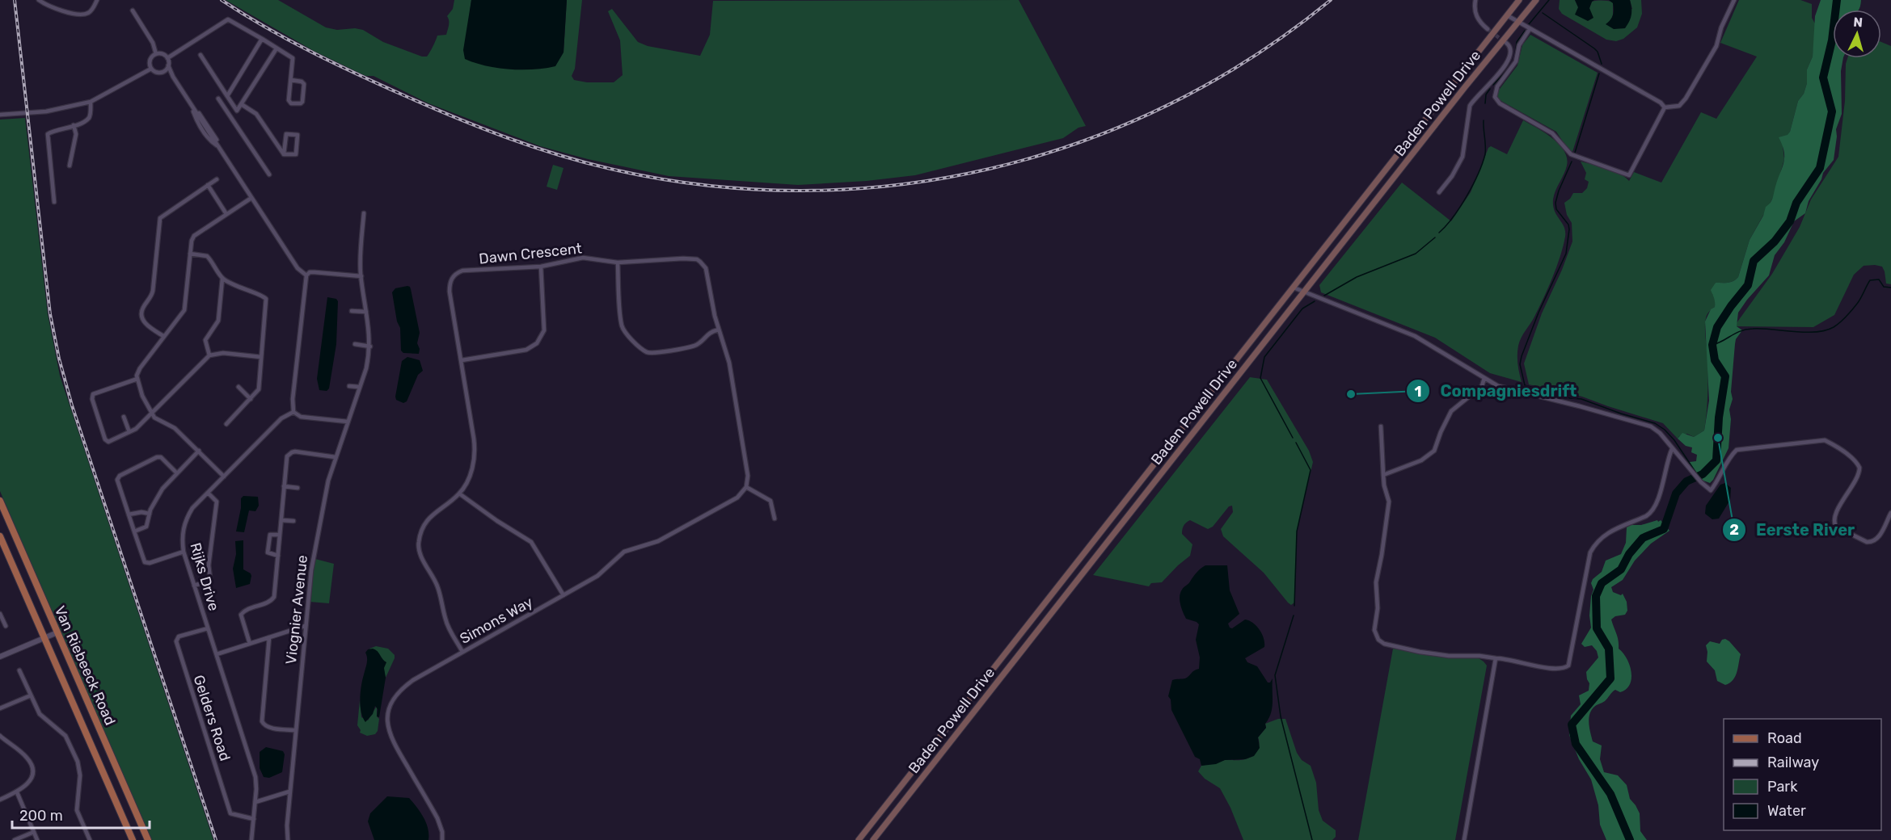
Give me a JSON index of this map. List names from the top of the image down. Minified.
{"streets":{"main road":["Baden Powell Drive","Van Riebeeck Road"],"street":["Dawn Crescent","Rijks Drive","Viognier Avenue","Simons Way","Gelders Road"]},"crossings":[["Dawn Crescent","Simons Way"],["Rijks Drive","Gelders Road"]],"places":["Compagniesdrift","Eerste River"],"legend":["Road","Railway","Park","Water"],"scale_bar":"200 m","north":"top"}
